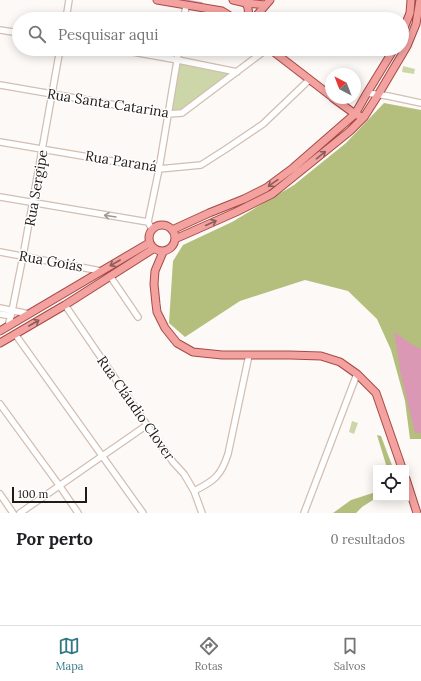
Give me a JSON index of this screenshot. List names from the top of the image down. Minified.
{"streets":{"street":["Rua Santa Catarina","Rua Paraná","Rua Sergipe","Rua Goiás","Rua Cláudio Clover"]},"crossings":[["Rua Santa Catarina","Rua Sergipe"],["Rua Paraná","Rua Sergipe"],["Rua Sergipe","Rua Goiás"]],"scale_bar":"100 m","north":"top left","page":{"search":"Pesquisar aqui","scale":"100 m","heading":["Por perto","0 resultados"],"nav":["Mapa","Rotas","Salvos"]}}
